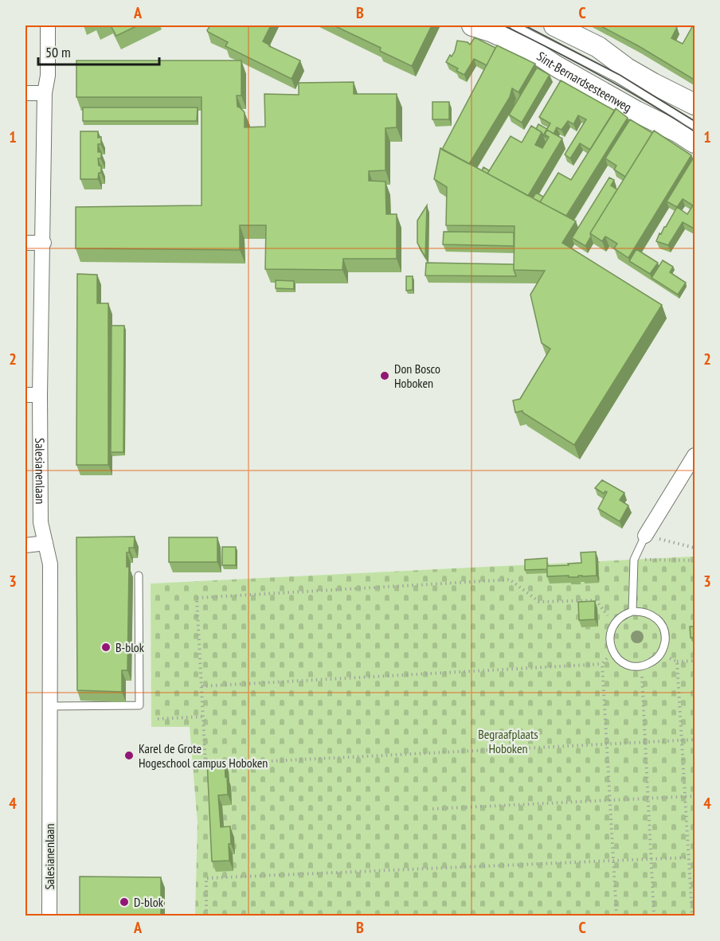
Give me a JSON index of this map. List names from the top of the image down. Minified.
{"streets":{"main road":["Sint-Bernardsesteenweg"],"street":["Salesianenlaan"]},"parks":["Begraafplaats Hoboken"],"places":["Don Bosco Hoboken","B-blok","Karel de Grote Hogeschool campus Hoboken","D-blok"],"scale_bar":"50 m","grid":{"columns":["A","B","C"],"rows":["1","2","3","4"]}}
